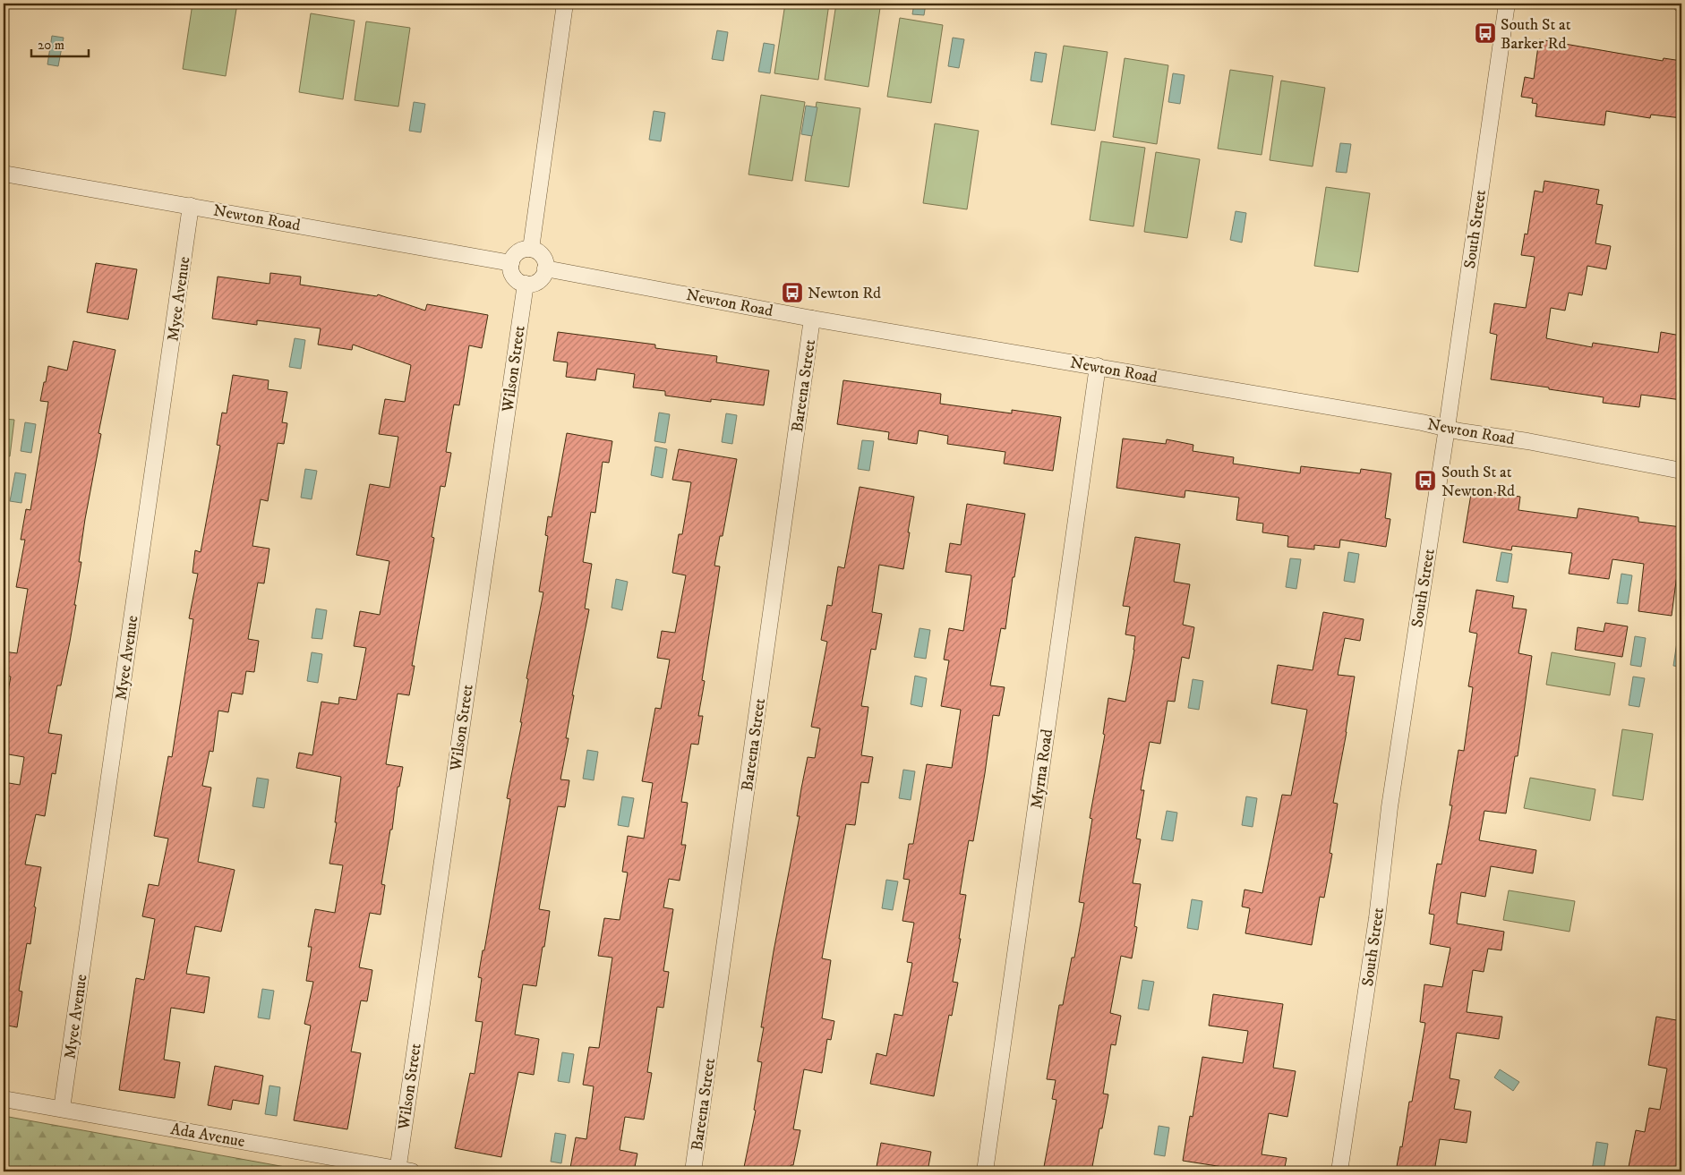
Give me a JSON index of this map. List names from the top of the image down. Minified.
{"streets":{"street":["Newton Road","South Street","Myee Avenue","Wilson Street","Bareena Street","Myrna Road","Ada Avenue"]},"crossings":[["Newton Road","South Street"],["Newton Road","Myee Avenue"],["Newton Road","Wilson Street"],["Newton Road","Bareena Street"],["Newton Road","Myrna Road"],["Myee Avenue","Ada Avenue"],["Wilson Street","Ada Avenue"]],"places":{"bus stop":["South St at Barker Rd","Newton Rd","South St at Newton Rd"]},"scale_bar":"20 m"}
